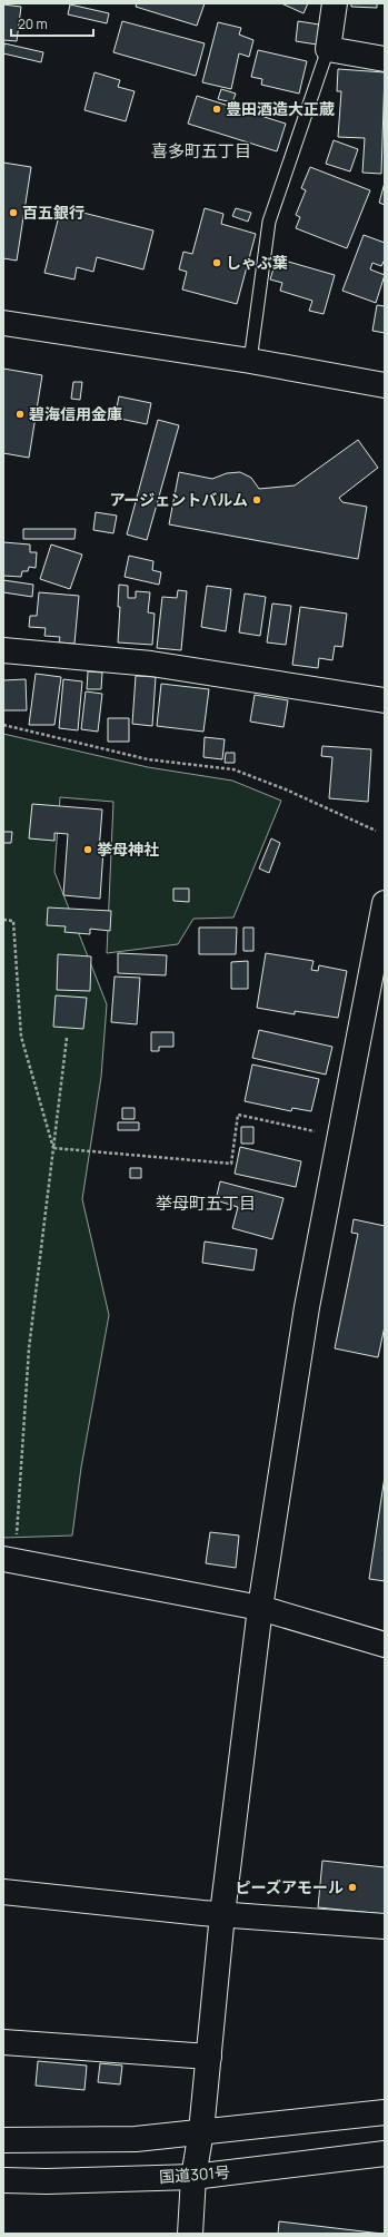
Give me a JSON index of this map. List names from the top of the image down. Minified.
{"streets":{"main road":["国道301号"]},"districts":["喜多町五丁目","挙母町五丁目"],"places":["豊田酒造大正蔵","百五銀行","しゃぶ葉","碧海信用金庫","アージェントバルム","挙母神社","ピーズアモール"],"scale_bar":"20 m"}
